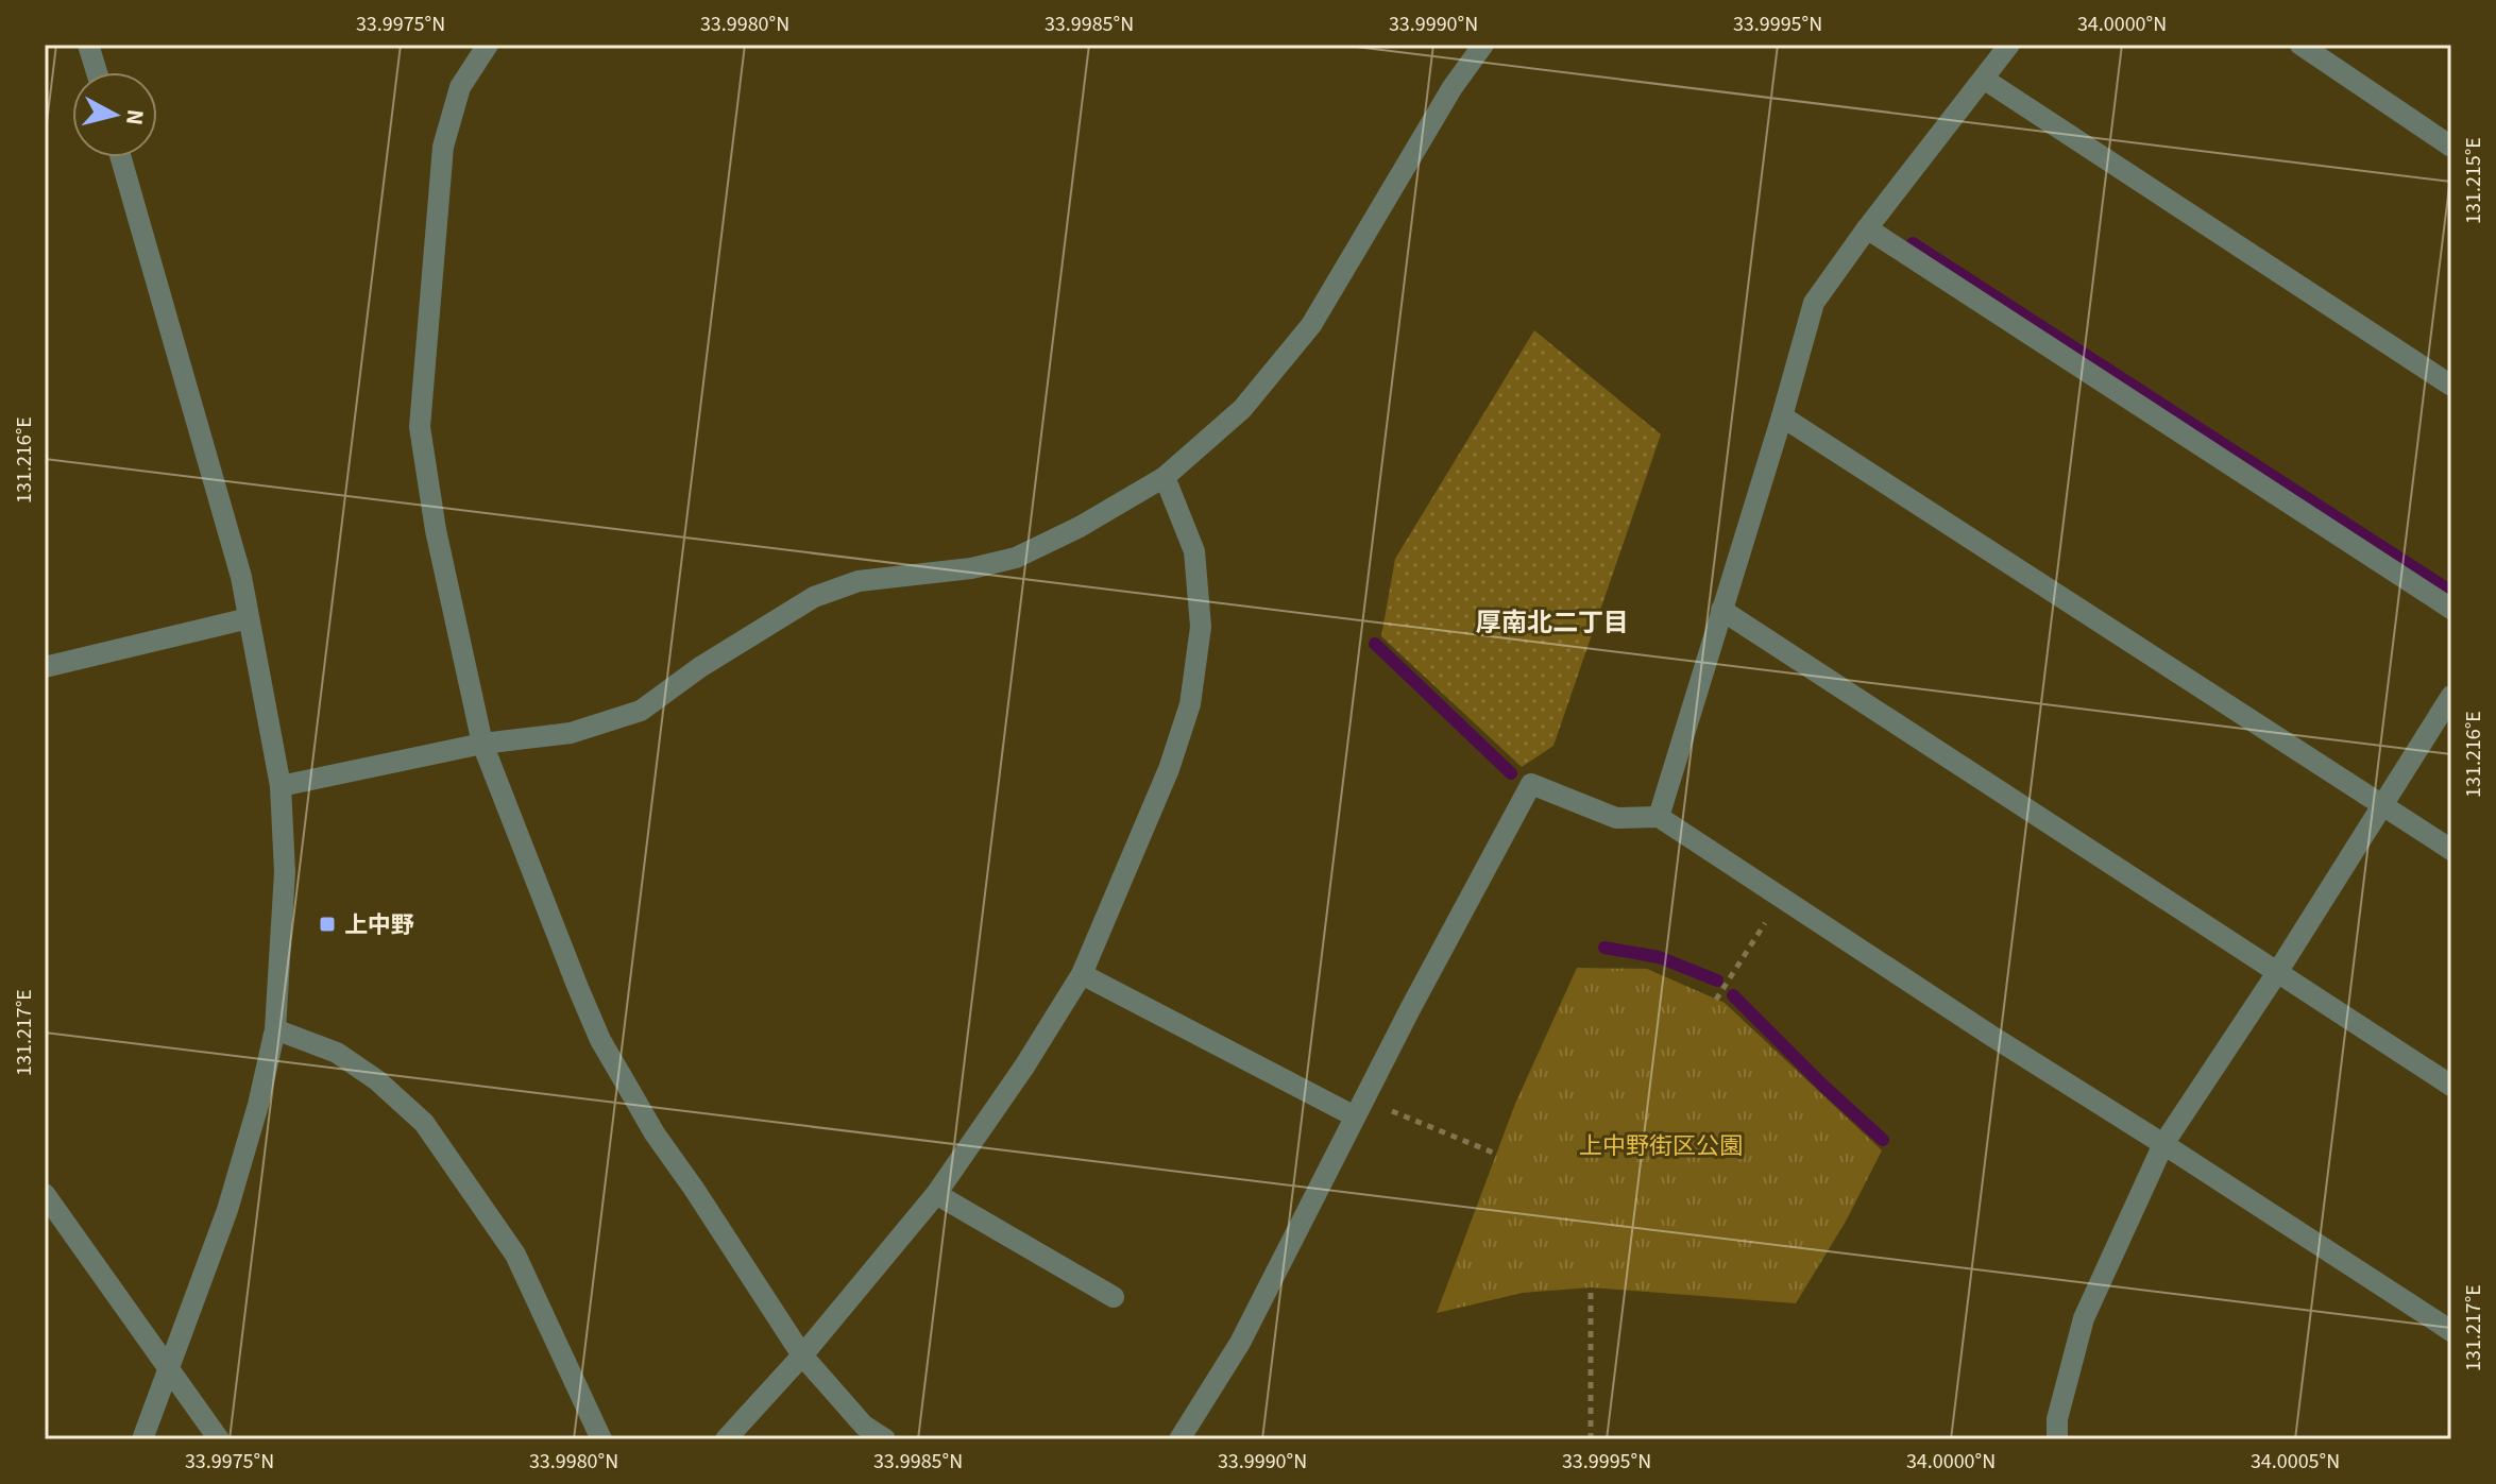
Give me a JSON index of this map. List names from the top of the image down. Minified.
{"districts":["厚南北二丁目"],"parks":["上中野街区公園"],"places":{"transit":["上中野"]},"north":"right","coordinates":["33.9975°N","33.9980°N","33.9985°N","33.9990°N","33.9995°N","34.0000°N","131.215°E","131.216°E","131.217°E","34.0005°N"]}
